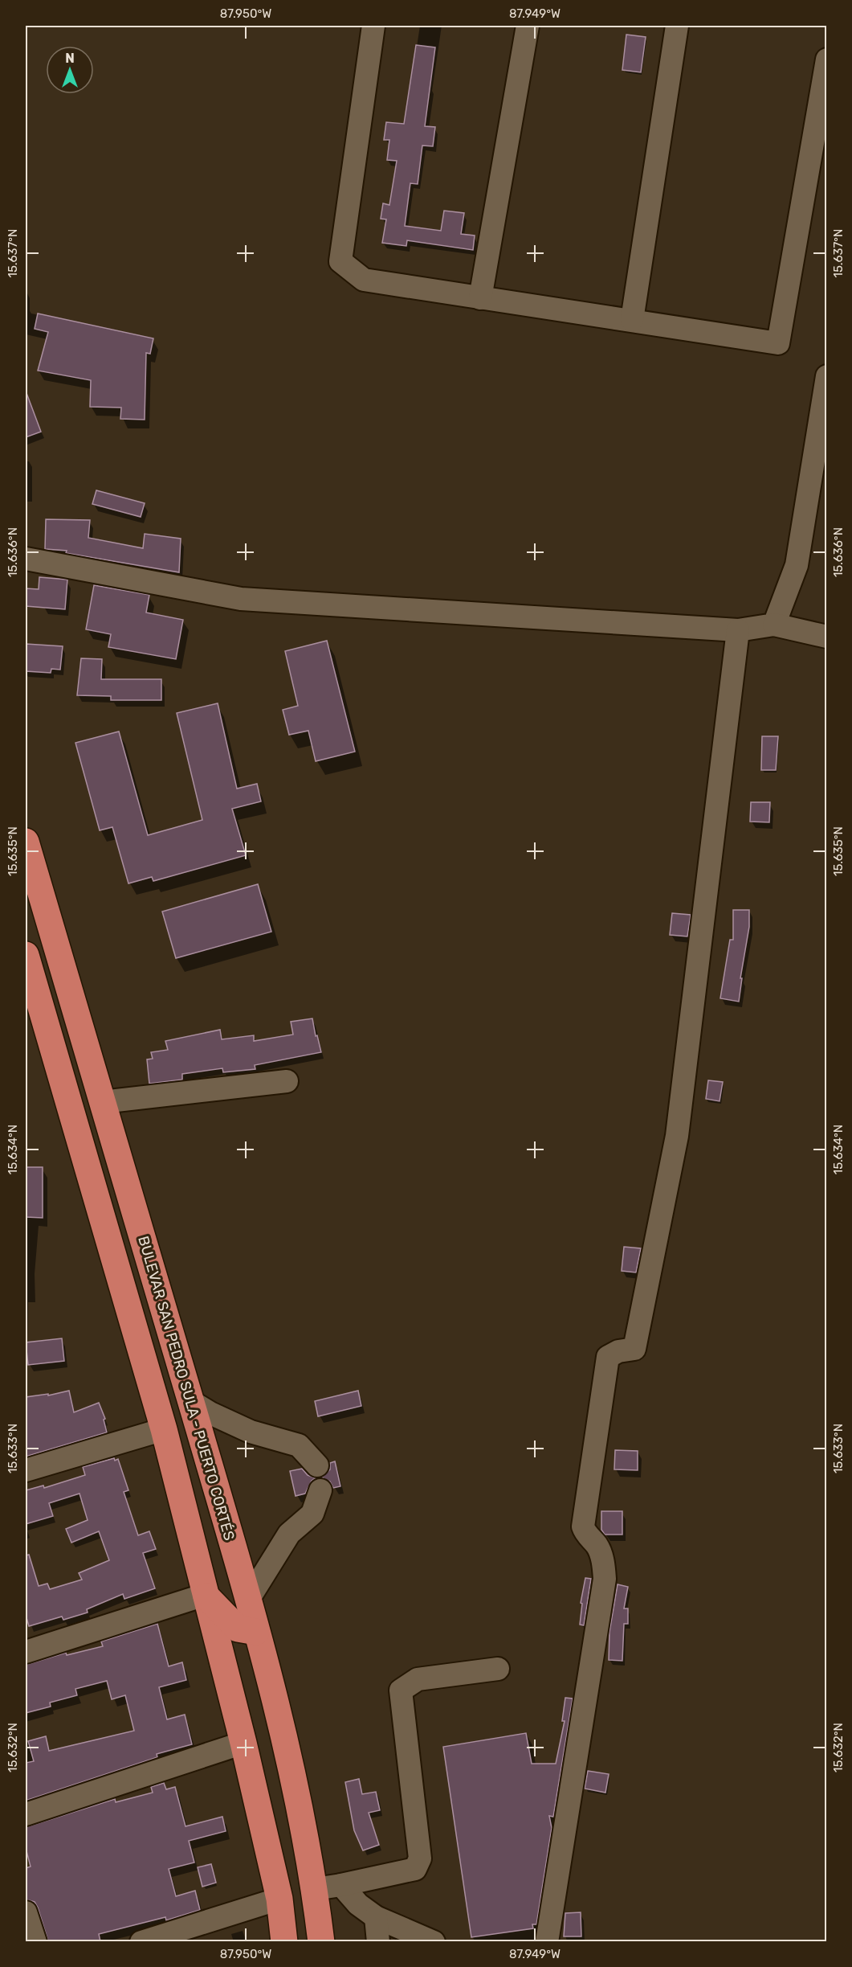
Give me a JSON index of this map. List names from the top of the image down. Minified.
{"streets":{"highway":["BULEVAR SAN PEDRO SULA - PUERTO CORTÉS"]},"north":"top","coordinates":["87.950°W","87.949°W","15.637°N","15.636°N","15.635°N","15.634°N","15.633°N","15.632°N"]}
